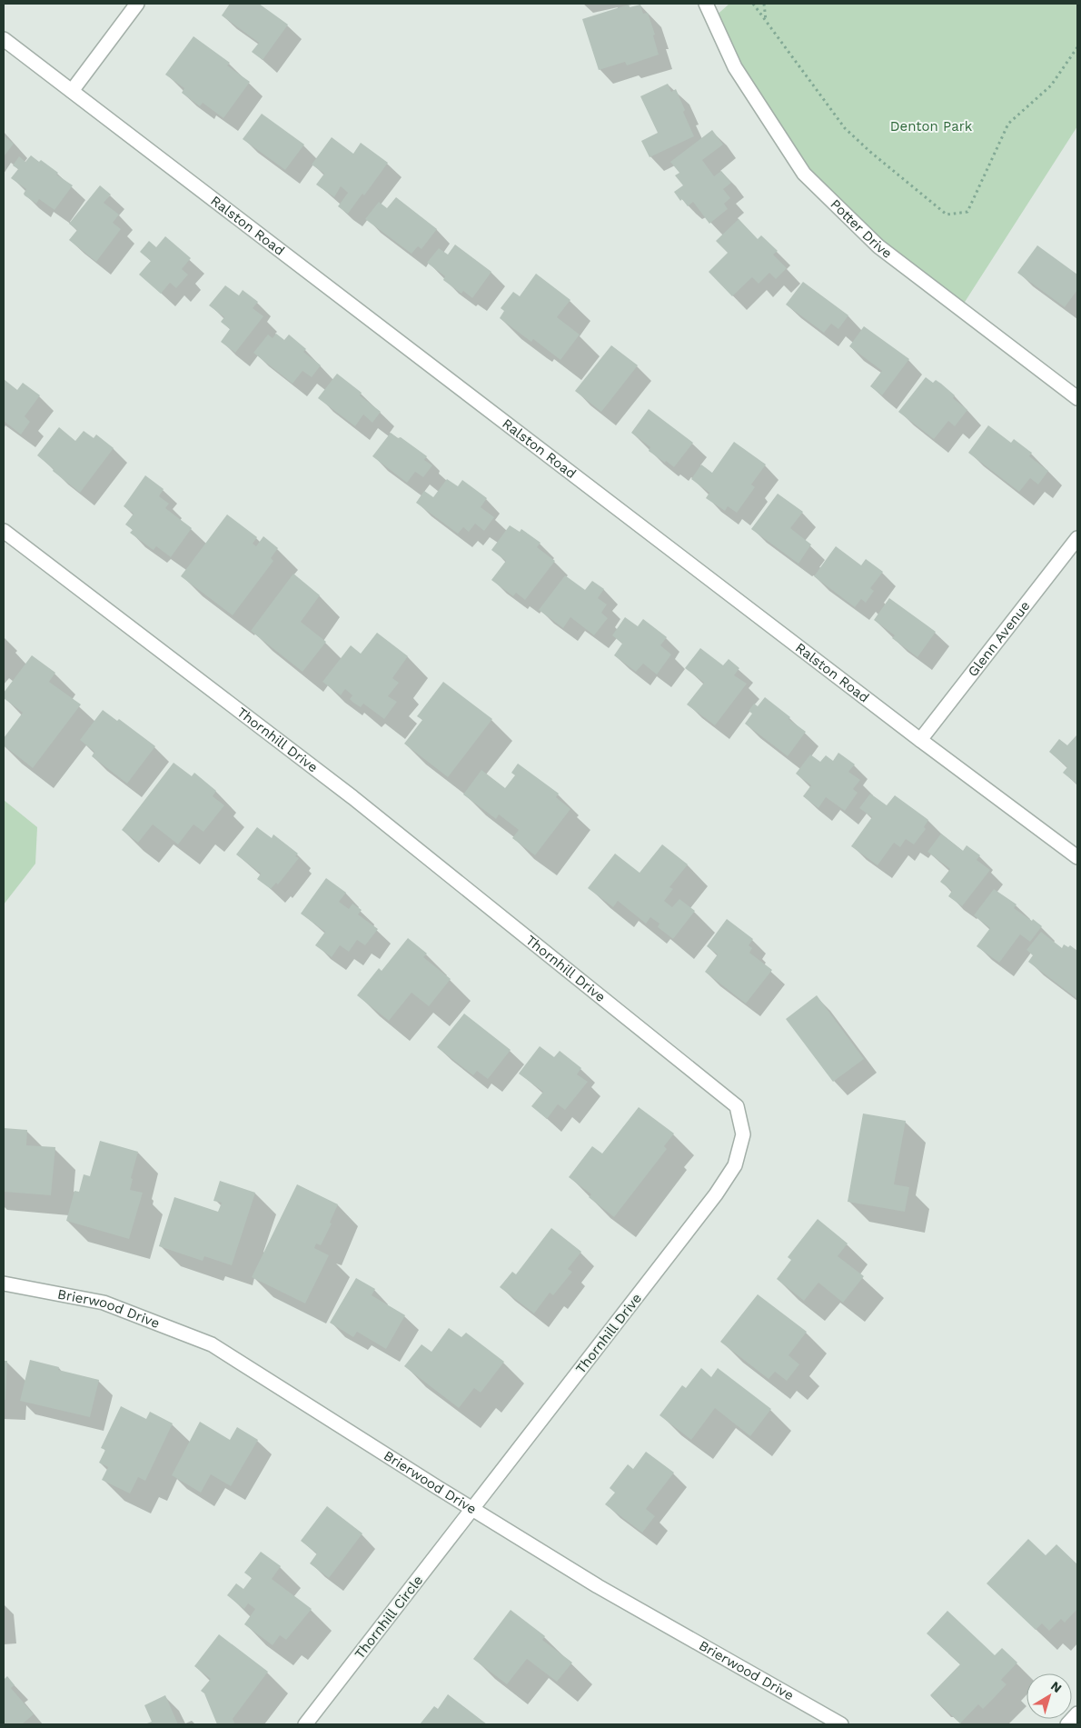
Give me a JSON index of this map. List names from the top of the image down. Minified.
{"streets":{"street":["Ralston Road","Potter Drive","Glenn Avenue","Thornhill Drive","Brierwood Drive","Thornhill Circle"]},"crossings":[["Ralston Road","Glenn Avenue"],["Thornhill Drive","Brierwood Drive"],["Thornhill Drive","Thornhill Circle"],["Brierwood Drive","Thornhill Circle"]],"parks":["Denton Park"],"north":"top right"}
